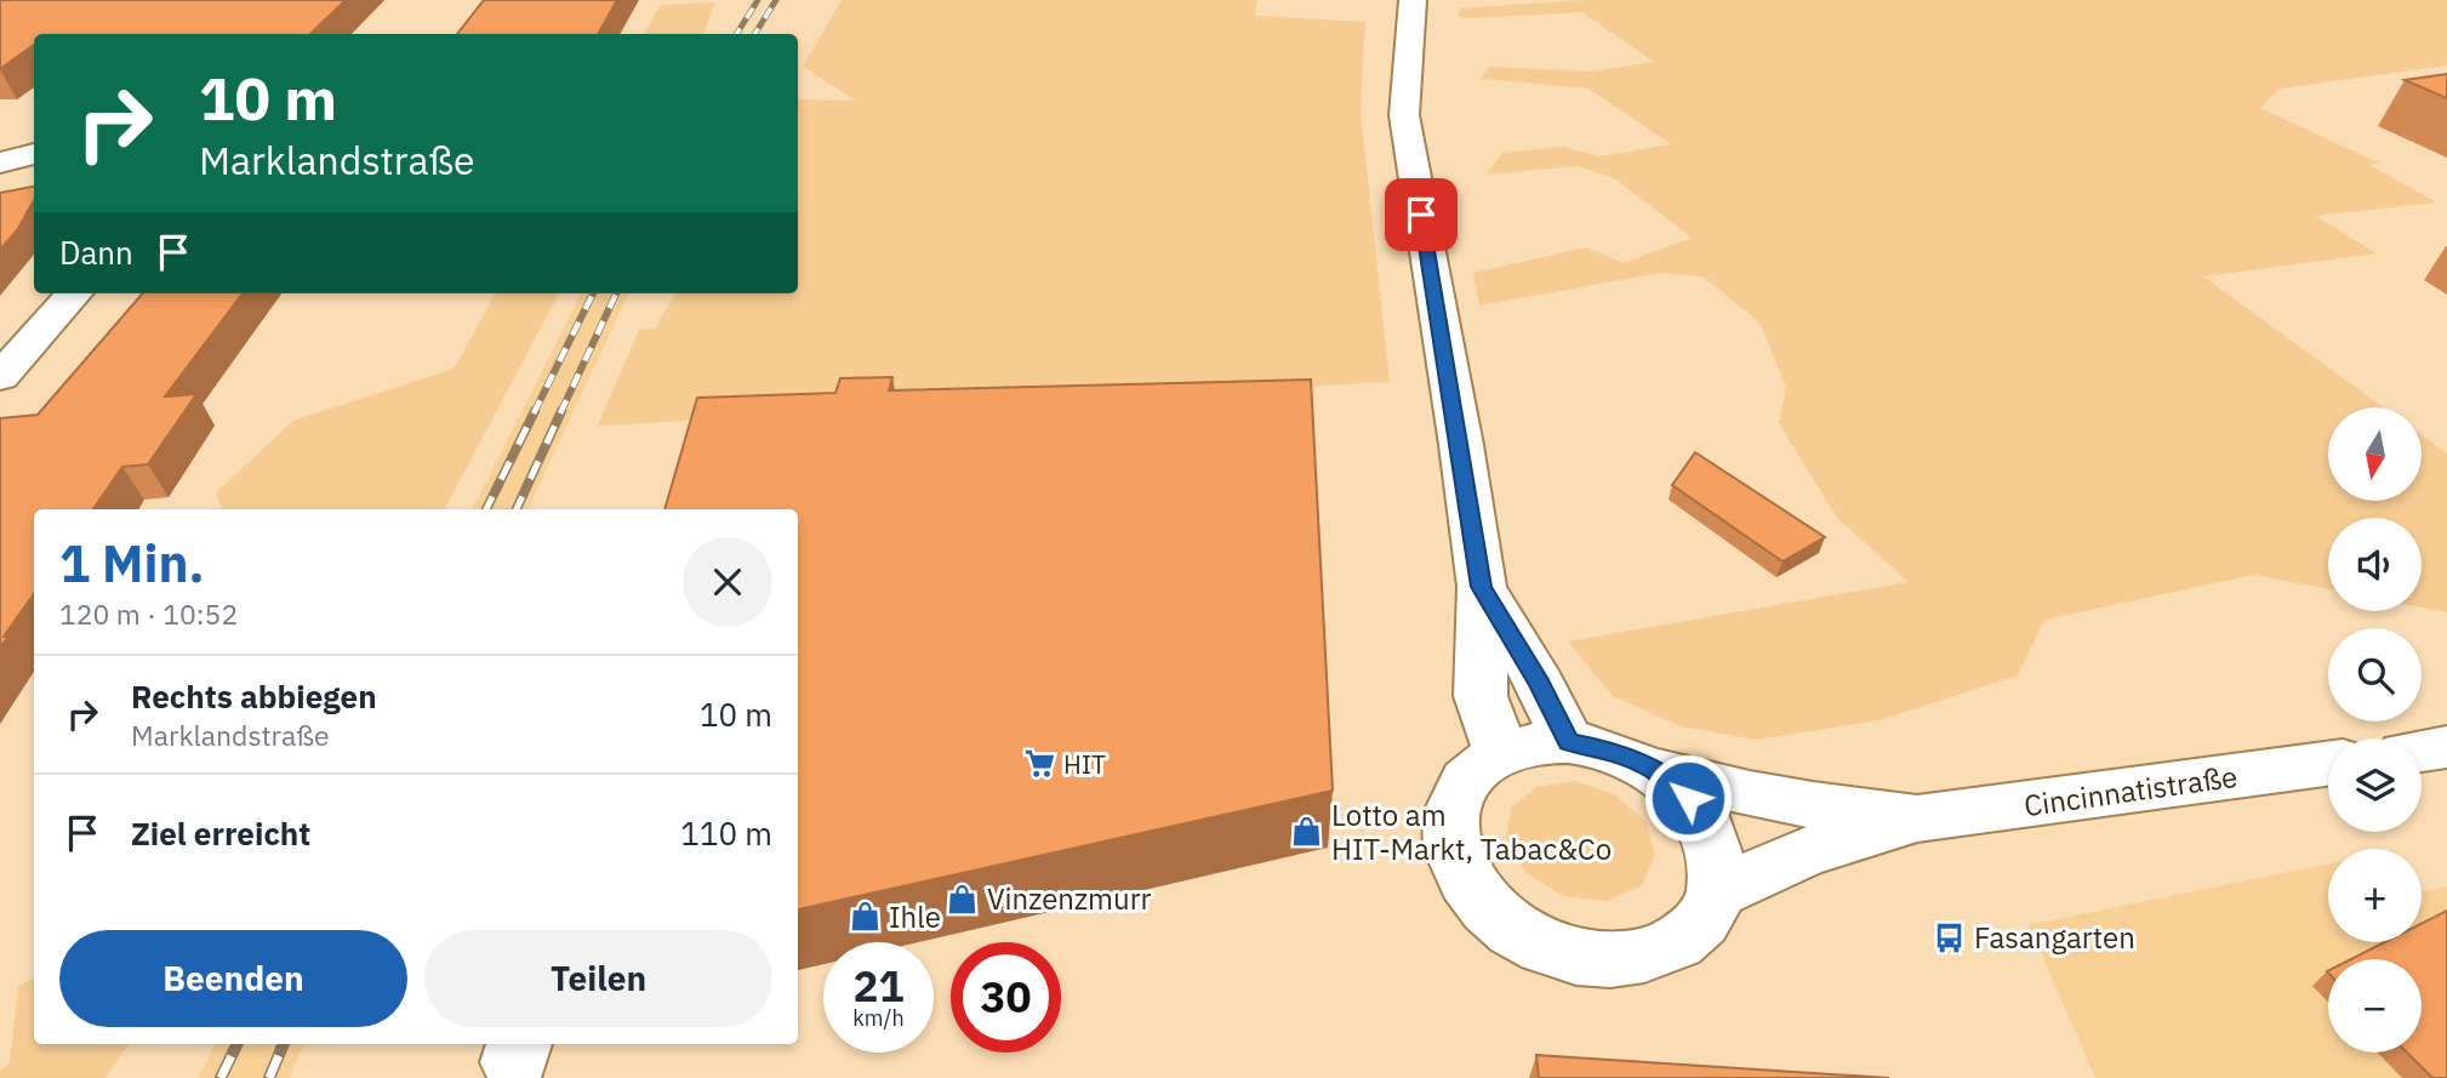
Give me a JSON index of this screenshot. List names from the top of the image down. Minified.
{"streets":{"street":["Cincinnatistraße"]},"places":{"supermarket":["HIT"],"shop":["Lotto am HIT-Markt, Tabac&Co","Vinzenzmurr","Ihle"],"bus stop":["Fasangarten"]},"north":"bottom","page":{"turn":["10 m","Marklandstraße"],"then":"Dann","map_buttons":["+","−"],"heading":["1 Min.","120 m · 10:52"],"list":[{"name":"Rechts abbiegen","note":"Marklandstraße","value":"10 m"},{"name":"Ziel erreicht","value":"110 m"}],"buttons":["Beenden","Teilen"],"speed":"21 km/h","limit":"30"}}
